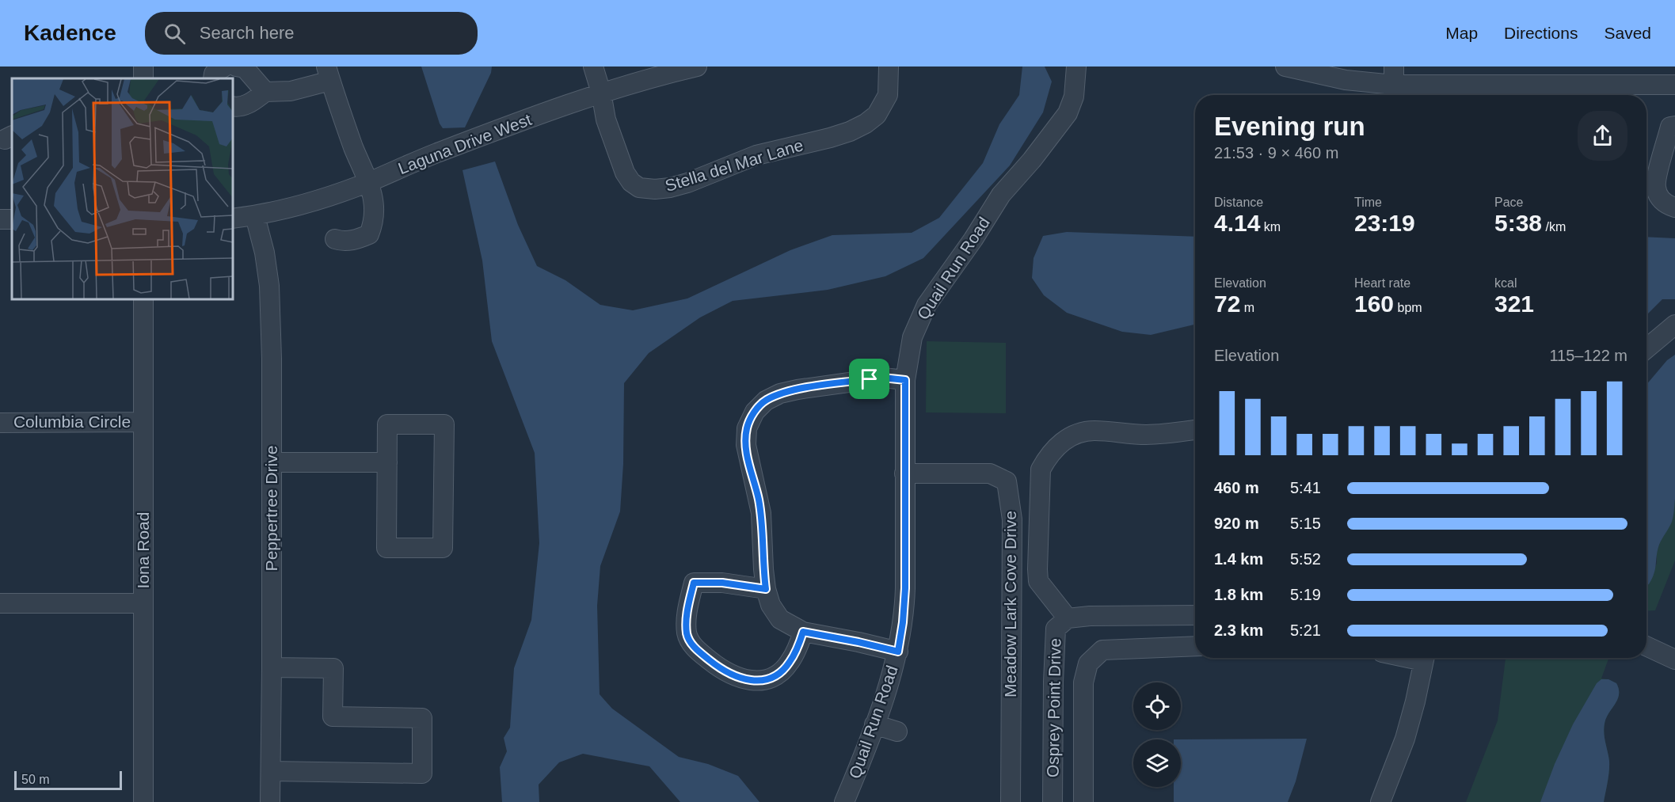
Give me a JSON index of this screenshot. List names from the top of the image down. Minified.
{"streets":{"street":["Laguna Drive West","Stella del Mar Lane","Quail Run Road","Columbia Circle","Peppertree Drive","Iona Road","Meadow Lark Cove Drive","Osprey Point Drive"]},"crossings":[["Laguna Drive West","Stella del Mar Lane"],["Laguna Drive West","Peppertree Drive"],["Quail Run Road","Meadow Lark Cove Drive"],["Columbia Circle","Iona Road"]],"scale_bar":"50 m","page":{"header":"Kadence","search":"Search here","nav":["Map","Directions","Saved"],"heading":["Evening run","21:53 · 9 × 460 m"],"stats":[["Distance","4.14 km"],["Time","23:19"],["Pace","5:38 /km"],["Elevation","72 m"],["Heart rate","160 bpm"],["kcal","321"]],"chart":["Elevation","115–122 m"],"list":[{"name":"460 m","note":"5:41"},{"name":"920 m","note":"5:15"},{"name":"1.4 km","note":"5:52"},{"name":"1.8 km","note":"5:19"},{"name":"2.3 km","note":"5:21"}],"scale":"50 m"}}
